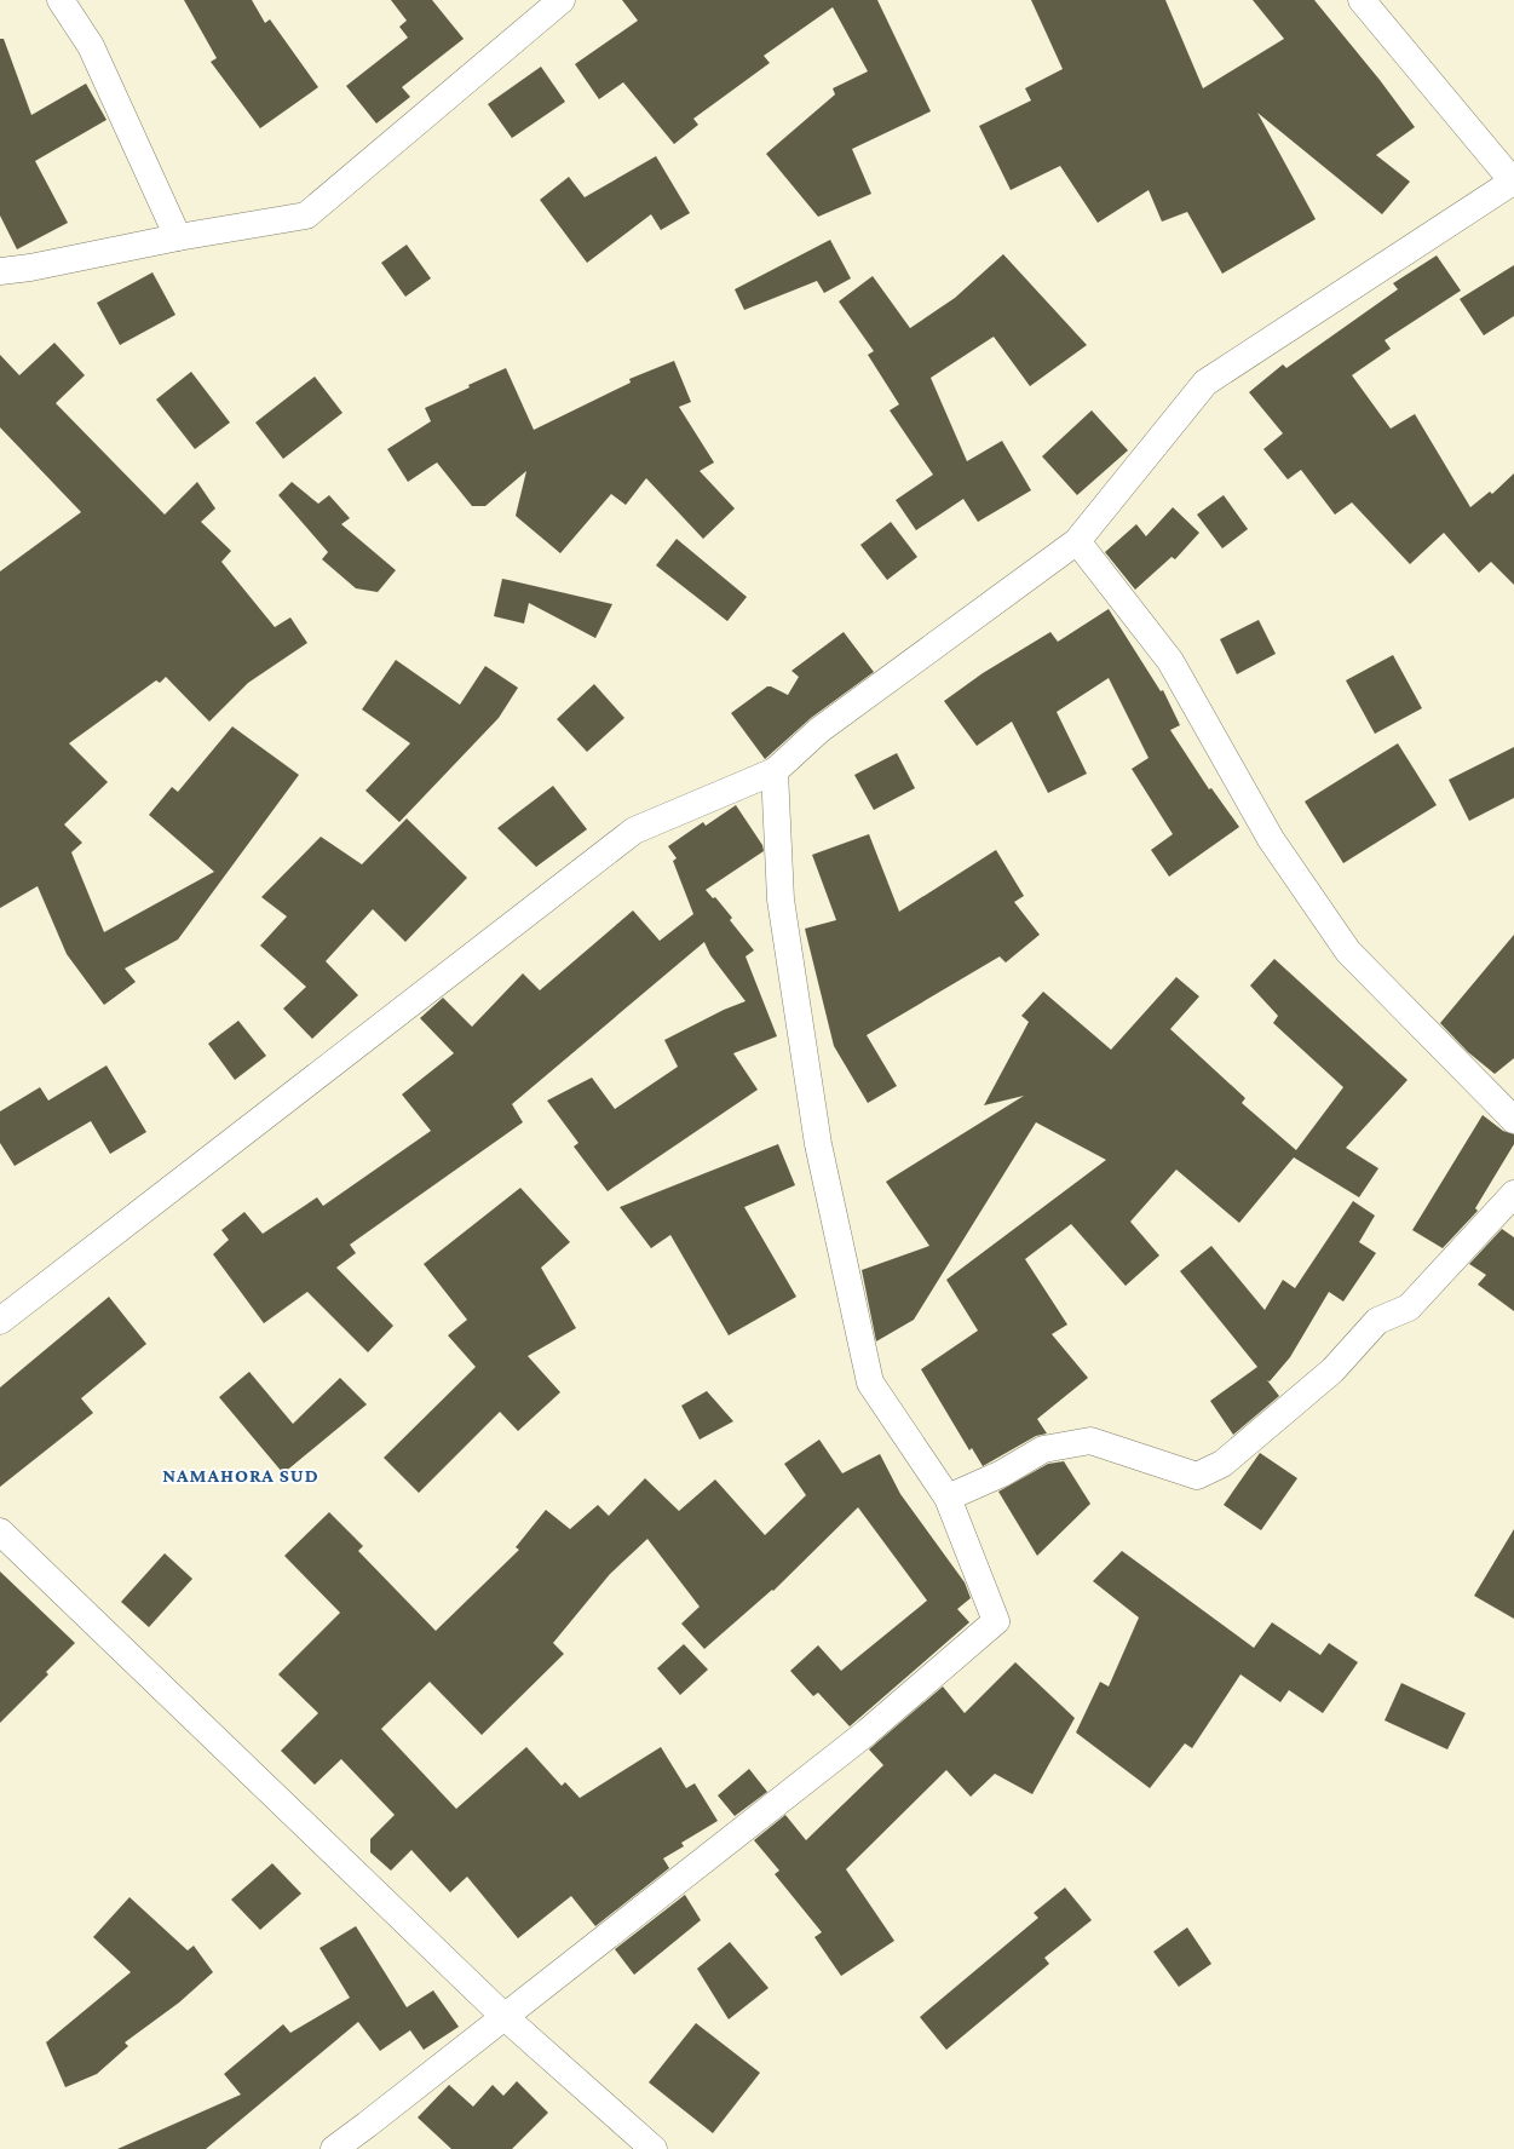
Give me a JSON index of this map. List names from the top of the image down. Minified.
{"districts":["NAMAHORA SUD"]}
